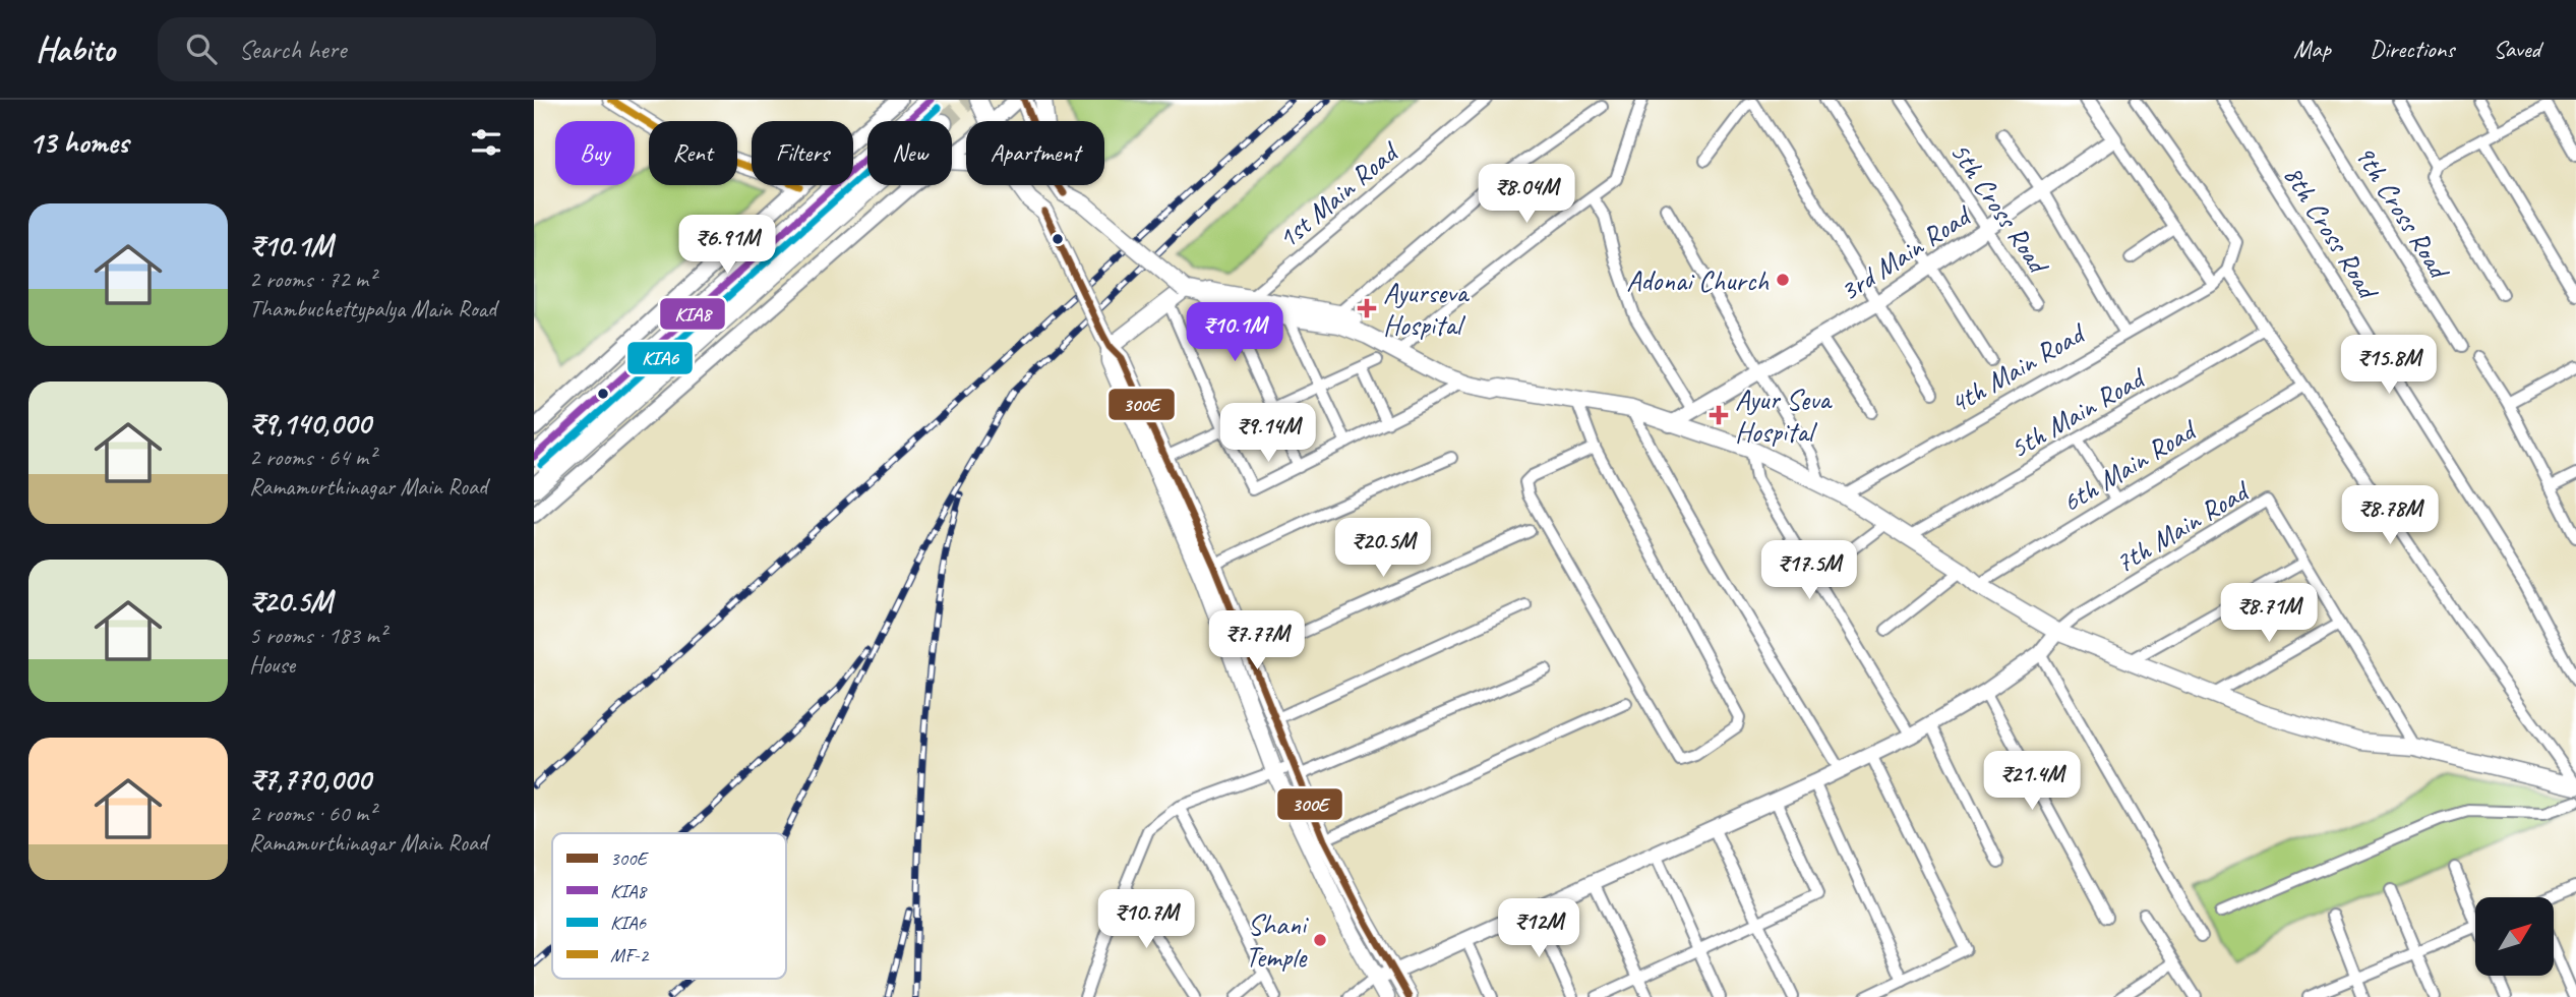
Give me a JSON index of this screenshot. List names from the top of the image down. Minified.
{"streets":{"street":["1st Main Road","5th Cross Road","9th Cross Road","8th Cross Road","3rd Main Road","4th Main Road","5th Main Road","6th Main Road","7th Main Road"]},"crossings":[["5th Cross Road","3rd Main Road"]],"places":{"other":["Adonai Church","Shani Temple"],"health":["Ayurseva Hospital","Ayur Seva Hospital"]},"lines":["transit line 300E","transit line KIA8","transit line MF-2","transit line KIA6"],"legend":["300E","KIA8","KIA6","MF-2"],"north":"top right","page":{"header":"Habito","search":"Search here","nav":["Map","Directions","Saved"],"heading":"13 homes","chip":["Buy","Rent","Filters","New","Apartment"],"price":["₹8.04M","₹6.91M","₹10.1M","₹15.8M","₹9.14M","₹8.78M","₹20.5M","₹17.5M","₹8.71M","₹7.77M","₹21.4M","₹10.7M","₹12M"],"list":[{"name":"₹10.1M","note":"2 rooms · 72 m² · Thambuchettypalya Main Road"},{"name":"₹9,140,000","note":"2 rooms · 64 m² · Ramamurthinagar Main Road"},{"name":"₹20.5M","note":"5 rooms · 183 m² · House"},{"name":"₹7,770,000","note":"2 rooms · 60 m² · Ramamurthinagar Main Road"}]}}
